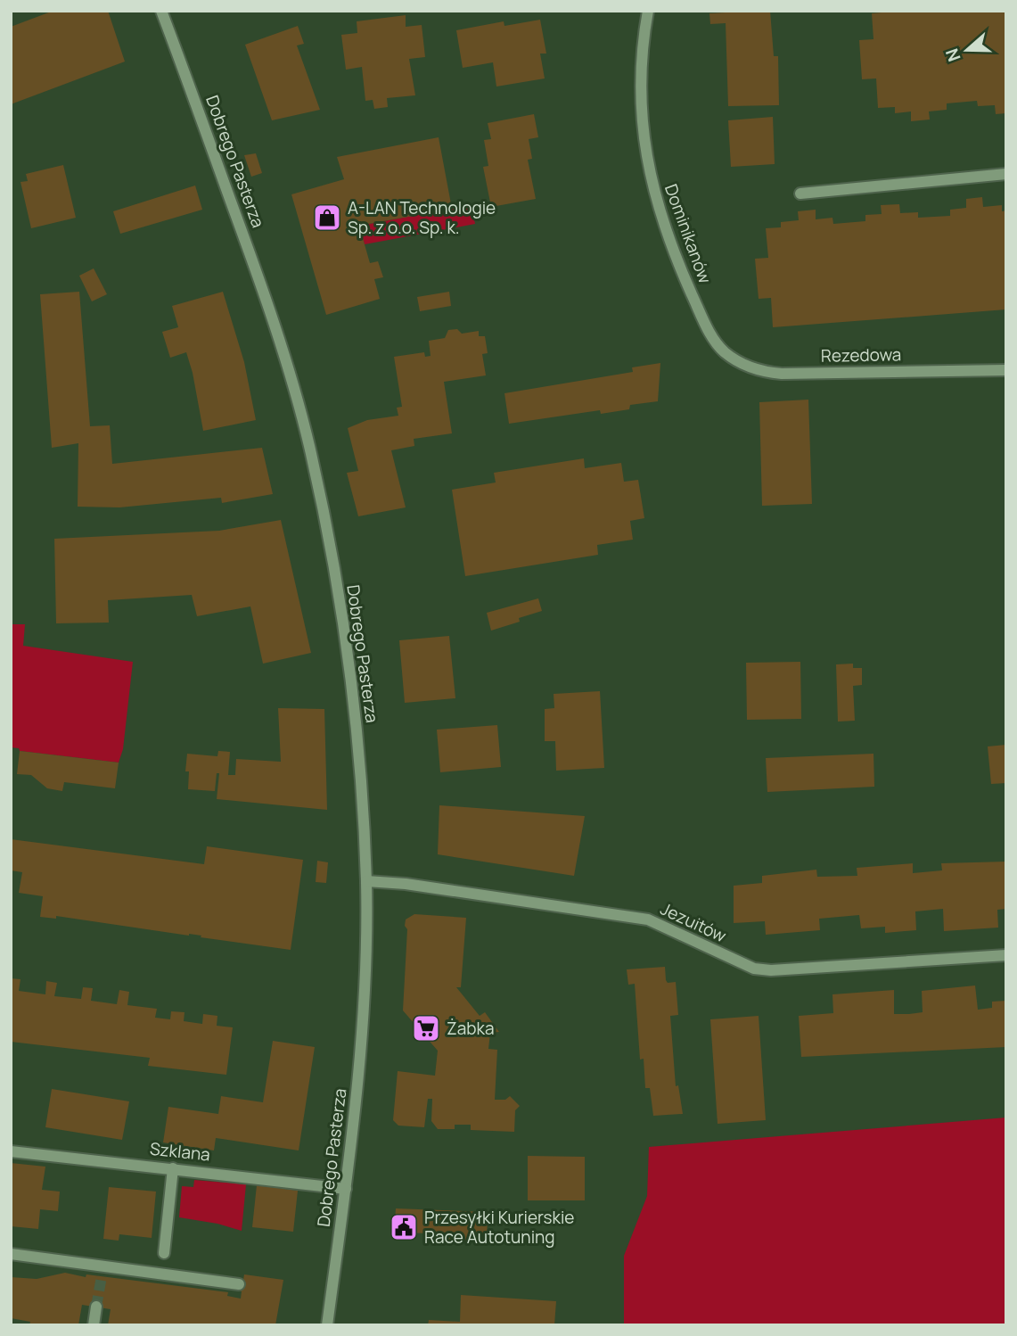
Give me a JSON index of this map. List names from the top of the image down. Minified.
{"streets":{"street":["Dobrego Pasterza","Dominikanów","Rezedowa","Jezuitów","Szklana"]},"crossings":[["Dobrego Pasterza","Jezuitów"],["Dobrego Pasterza","Szklana"],["Dominikanów","Rezedowa"]],"places":{"shop":["A-LAN Technologie Sp. z o.o. Sp. k."],"supermarket":["Żabka"],"public building":["Przesyłki Kurierskie Race Autotuning"]},"north":"left"}
